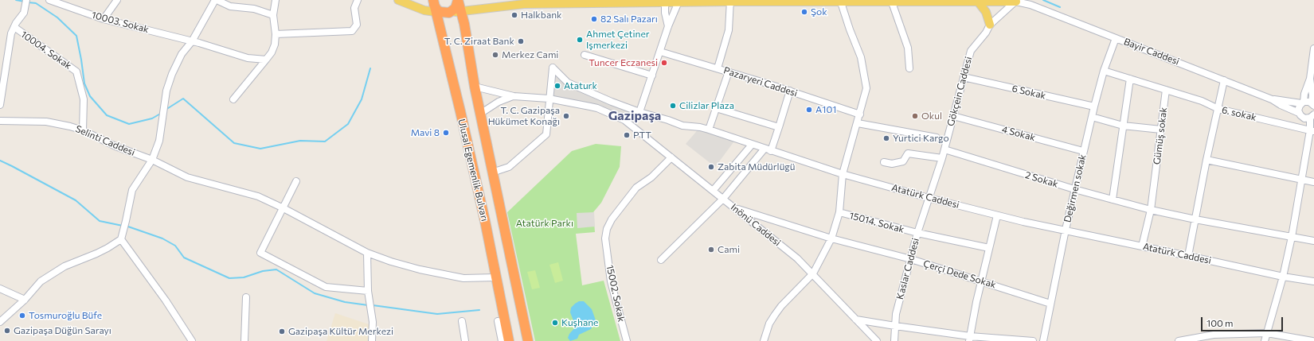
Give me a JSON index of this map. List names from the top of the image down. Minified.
{"streets":{"highway":["Ulusal Egemenlik Bulvarı"],"street":["10003. Sokak","10004. Sokak","Bayir Caddesi","Pazaryeri Caddesi","Gökçein Caddesi","6 Sokak","6. sokak","4 Sokak","Gümüş sokak","Selinti Caddesi","2 Sokak","Değirmen sokak","Atatürk Caddesi","15014. Sokak","Inönü Caddesi","Kaslar Caddesi","Çerçi Dede Sokak","15002. Sokak"]},"crossings":[["10004. Sokak","Selinti Caddesi"],["Bayir Caddesi","Gökçein Caddesi"],["Bayir Caddesi","Değirmen sokak"],["Gökçein Caddesi","6 Sokak"],["Gökçein Caddesi","4 Sokak"],["Gökçein Caddesi","2 Sokak"],["Gökçein Caddesi","Atatürk Caddesi"],["Gökçein Caddesi","Kaslar Caddesi"],["6 Sokak","Değirmen sokak"],["6. sokak","Gümüş sokak"],["4 Sokak","Değirmen sokak"],["Gümüş sokak","2 Sokak"],["Gümüş sokak","Atatürk Caddesi"],["Selinti Caddesi","Ulusal Egemenlik Bulvarı"],["2 Sokak","Değirmen sokak"],["Değirmen sokak","Atatürk Caddesi"],["Değirmen sokak","Çerçi Dede Sokak"],["Atatürk Caddesi","Inönü Caddesi"],["Atatürk Caddesi","Kaslar Caddesi"],["15014. Sokak","Kaslar Caddesi"],["Inönü Caddesi","Çerçi Dede Sokak"],["Inönü Caddesi","15002. Sokak"],["Kaslar Caddesi","Çerçi Dede Sokak"]],"districts":["Gazipaşa"],"parks":["Atatürk Parkı"],"places":["Şok","Halkbank","82 Salı Pazarı","Ahmet Çetiner Işmerkezi","T. C. Ziraat Bank","Merkez Cami","Tuncer Eczanesi","Ataturk","Cilizlar Plaza","A101","T. C. Gazipaşa Hükümet Konağı","Okul","Mavi 8","PTT","Yurtici Kargo","Zabita Müdürlügü","Cami","Tosmuroğlu Büfe","Kuşhane","Gazipaşa Düğün Sarayı","Gazipaşa Kültür Merkezi"],"scale_bar":"100 m"}
